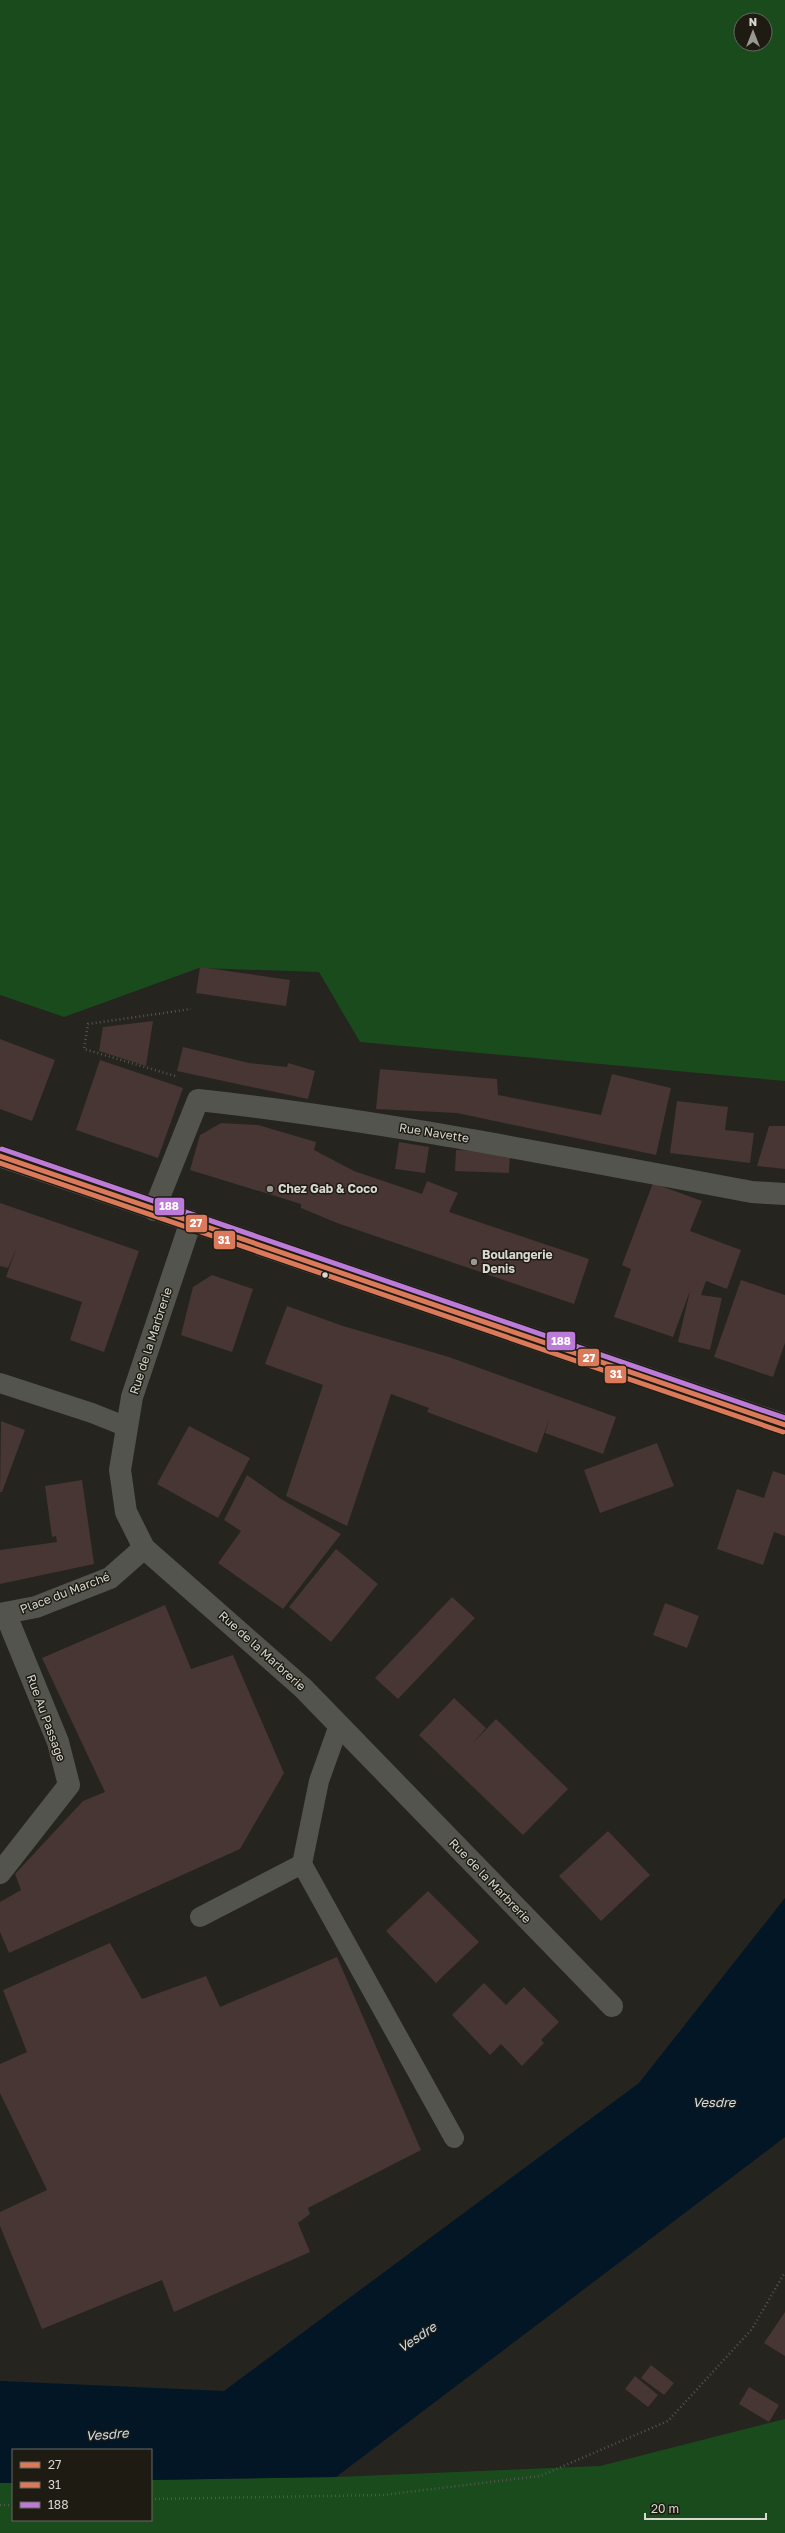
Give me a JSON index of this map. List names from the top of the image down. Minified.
{"streets":{"street":["Rue Navette","Rue de la Marbrerie","Place du Marché","Rue Au Passage"]},"crossings":[["Rue de la Marbrerie","Place du Marché"],["Place du Marché","Rue Au Passage"]],"water":["Vesdre"],"places":["Chez Gab & Coco","Boulangerie Denis"],"lines":["transit line 188","transit line 27","transit line 31"],"legend":["27","31","188"],"scale_bar":"20 m","north":"top"}
